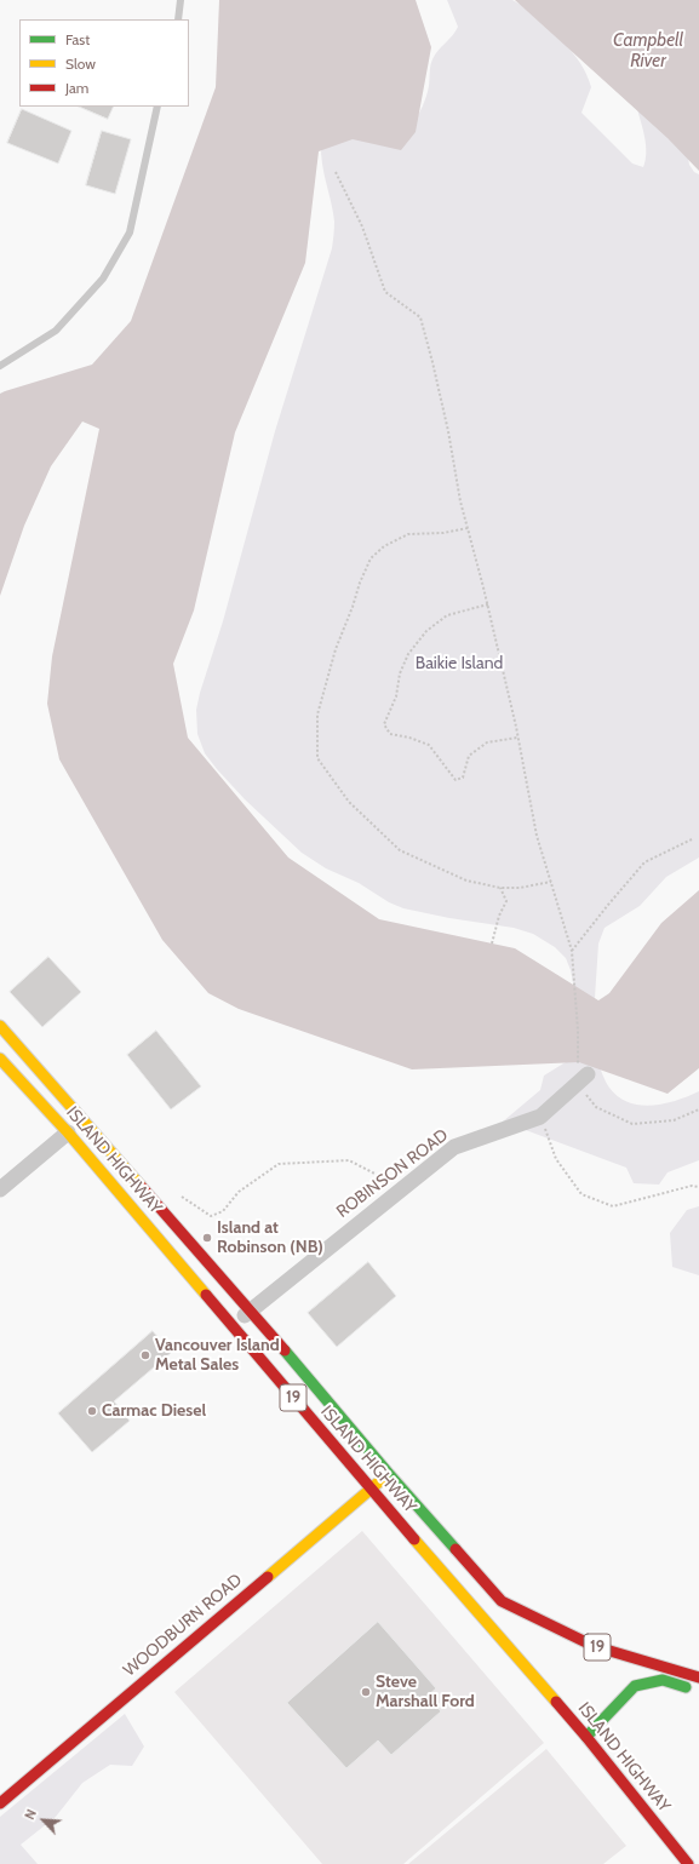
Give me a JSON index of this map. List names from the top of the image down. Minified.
{"streets":{"main road":["ISLAND HIGHWAY","19","WOODBURN ROAD"],"street":["ROBINSON ROAD"]},"crossings":[["ISLAND HIGHWAY","ROBINSON ROAD"],["ISLAND HIGHWAY","WOODBURN ROAD"]],"water":["Campbell River"],"parks":["Baikie Island"],"places":["Island at Robinson (NB)","Vancouver Island Metal Sales","Carmac Diesel","Steve Marshall Ford"],"legend":["Fast","Slow","Jam"],"north":"top left"}
